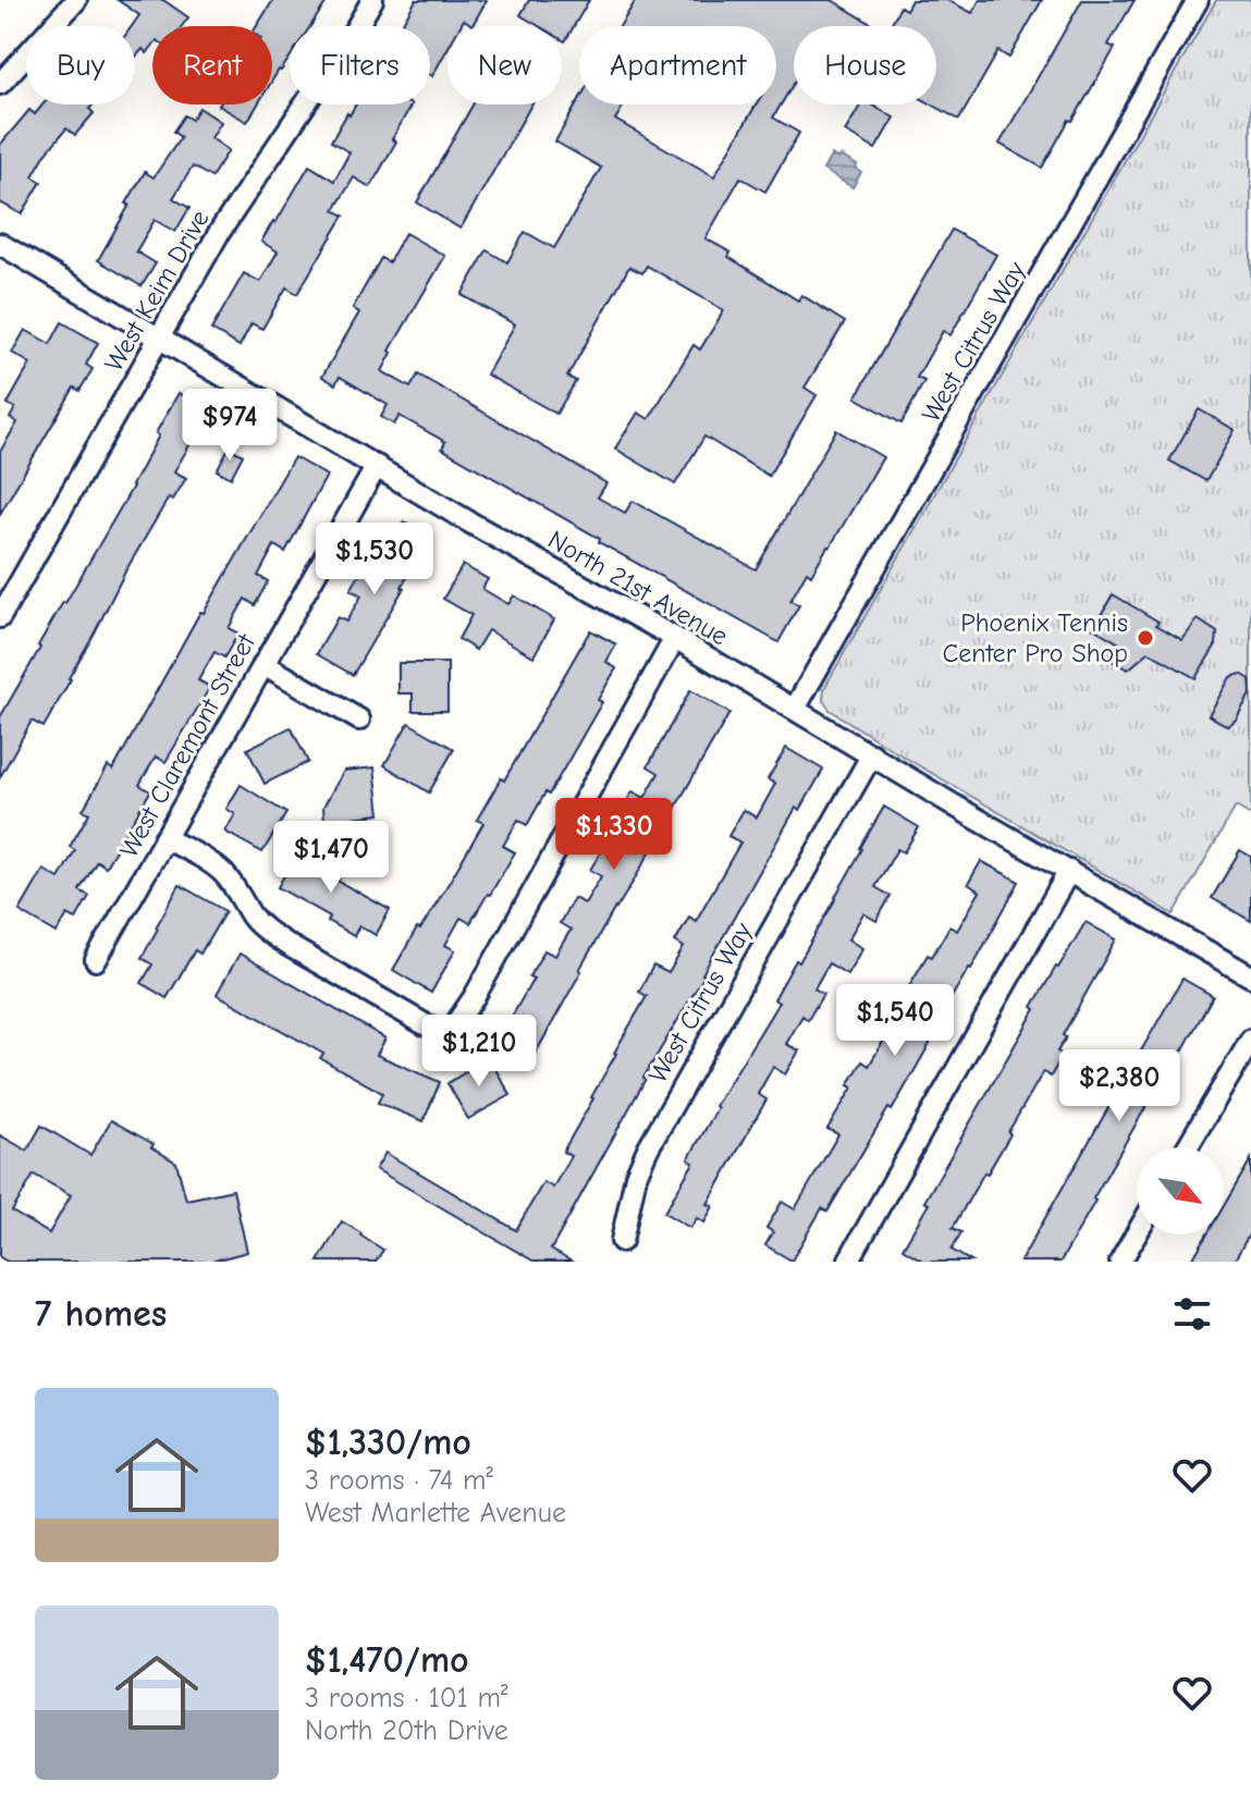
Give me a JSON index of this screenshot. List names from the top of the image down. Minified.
{"streets":{"street":["West Keim Drive","West Citrus Way","North 21st Avenue","West Claremont Street"]},"crossings":[["West Keim Drive","North 21st Avenue"],["West Citrus Way","North 21st Avenue"],["North 21st Avenue","West Claremont Street"]],"places":["Phoenix Tennis Center Pro Shop"],"north":"bottom right","page":{"chip":["Buy","Rent","Filters","New","Apartment","House"],"price":["$974","$1,530","$1,330","$1,470","$1,540","$1,210","$2,380"],"heading":"7 homes","list":[{"name":"$1,330/mo","note":"3 rooms · 74 m² · West Marlette Avenue"},{"name":"$1,470/mo","note":"3 rooms · 101 m² · North 20th Drive"}]}}
